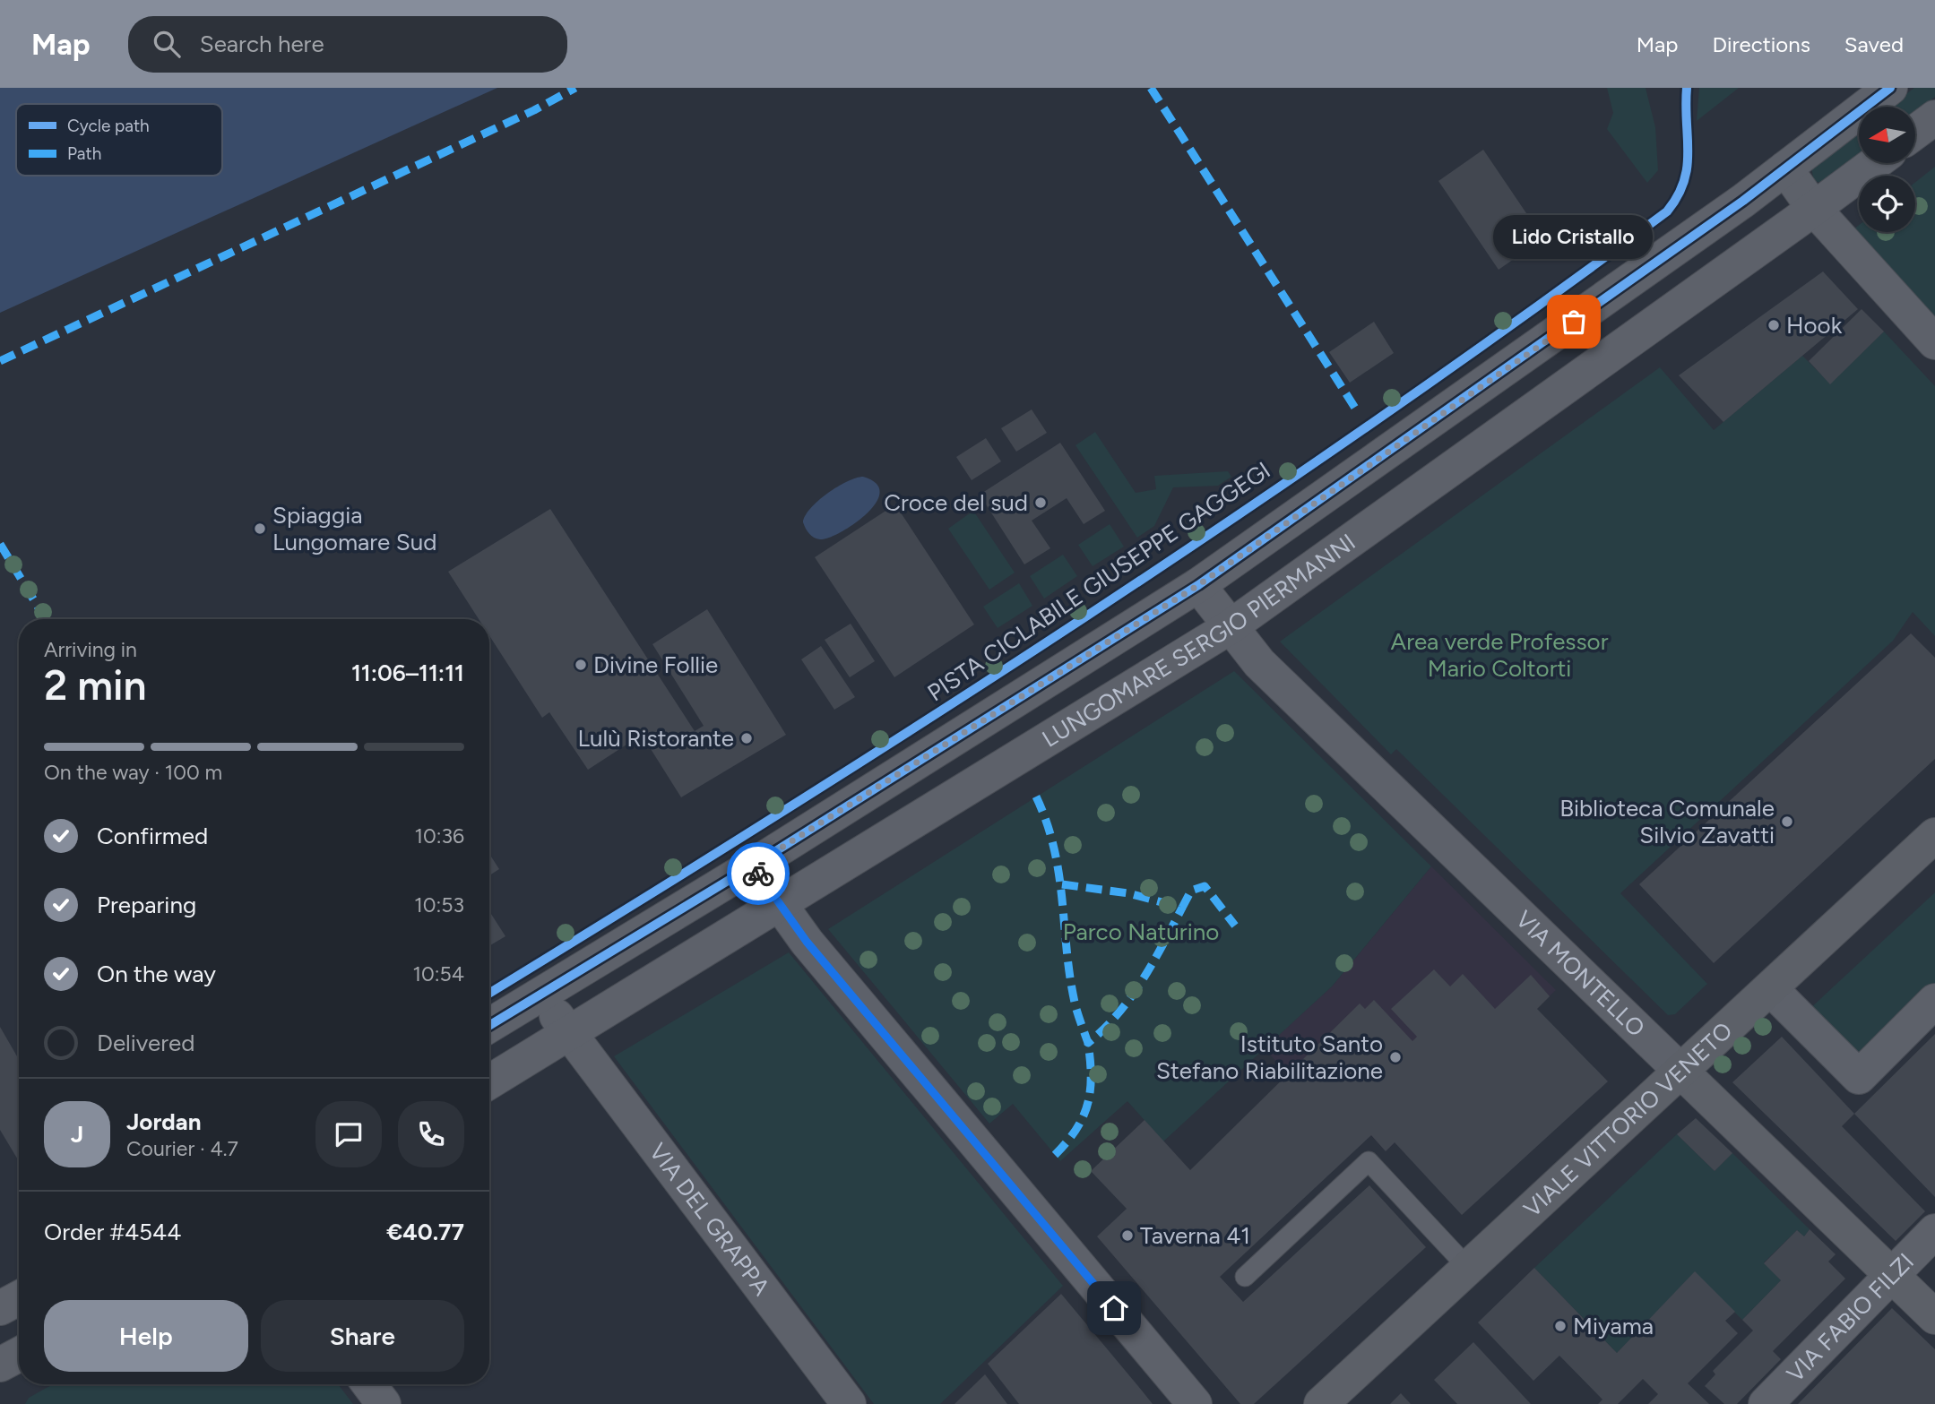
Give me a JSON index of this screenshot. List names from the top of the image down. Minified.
{"streets":{"street":["LUNGOMARE SERGIO PIERMANNI","VIA MONTELLO","VIALE VITTORIO VENETO","VIA DEL GRAPPA","VIA FABIO FILZI"],"cycle path":["PISTA CICLABILE GIUSEPPE GAGGEGI"]},"crossings":[["LUNGOMARE SERGIO PIERMANNI","VIA MONTELLO"],["LUNGOMARE SERGIO PIERMANNI","VIA DEL GRAPPA"],["VIA MONTELLO","VIALE VITTORIO VENETO"],["VIA MONTELLO","VIA FABIO FILZI"]],"parks":["Area verde Professor Mario Coltorti","Parco Naturino"],"places":["Lido Cristallo","Hook","Croce del sud","Spiaggia Lungomare Sud","Divine Follie","Lulù Ristorante","Biblioteca Comunale Silvio Zavatti","Istituto Santo Stefano Riabilitazione","Taverna 41","Miyama"],"legend":["Cycle path","Path"],"north":"left","page":{"header":"Map","search":"Search here","nav":["Map","Directions","Saved"],"bubble":"Lido Cristallo","heading":["2 min","Arriving in","11:06–11:11"],"panel":["Jordan","Courier · 4.7","Order #4544","€40.77"],"bar":"On the way · 100 m","list":[["Confirmed","10:36"],["Preparing","10:53"],["On the way","10:54"],"Delivered"],"round":"J","buttons":["Help","Share"]}}
